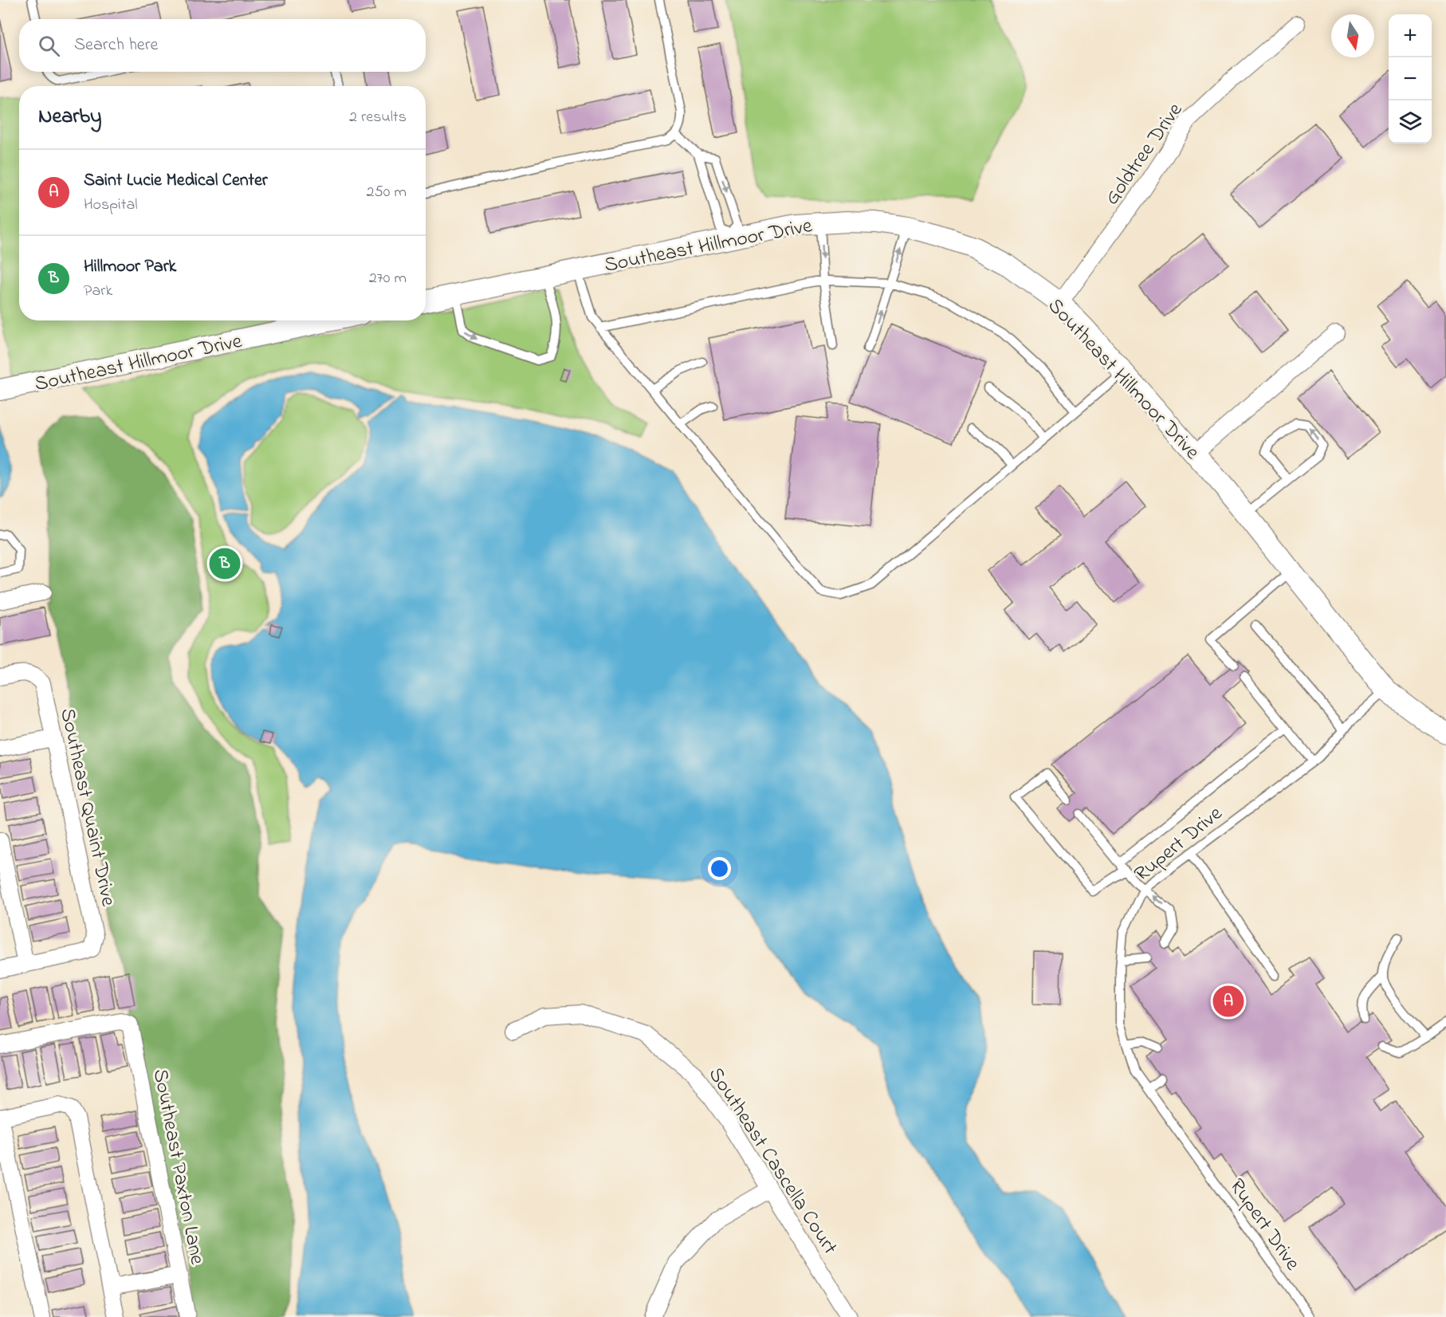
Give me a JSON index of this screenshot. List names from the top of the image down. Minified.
{"streets":{"street":["Goldtree Drive","Southeast Hillmoor Drive","Southeast Quaint Drive","Southeast Cascella Court","Southeast Paxton Lane"],"lane":["Rupert Drive"]},"crossings":[["Goldtree Drive","Southeast Hillmoor Drive"],["Southeast Hillmoor Drive","Rupert Drive"]],"north":"bottom","page":{"map_buttons":["+","−"],"search":"Search here","heading":["Nearby","2 results"],"list":[{"mark":"A","name":"Saint Lucie Medical Center","note":"Hospital","value":"250 m"},{"mark":"B","name":"Hillmoor Park","note":"Park","value":"270 m"}],"pins":["B","A"]}}
